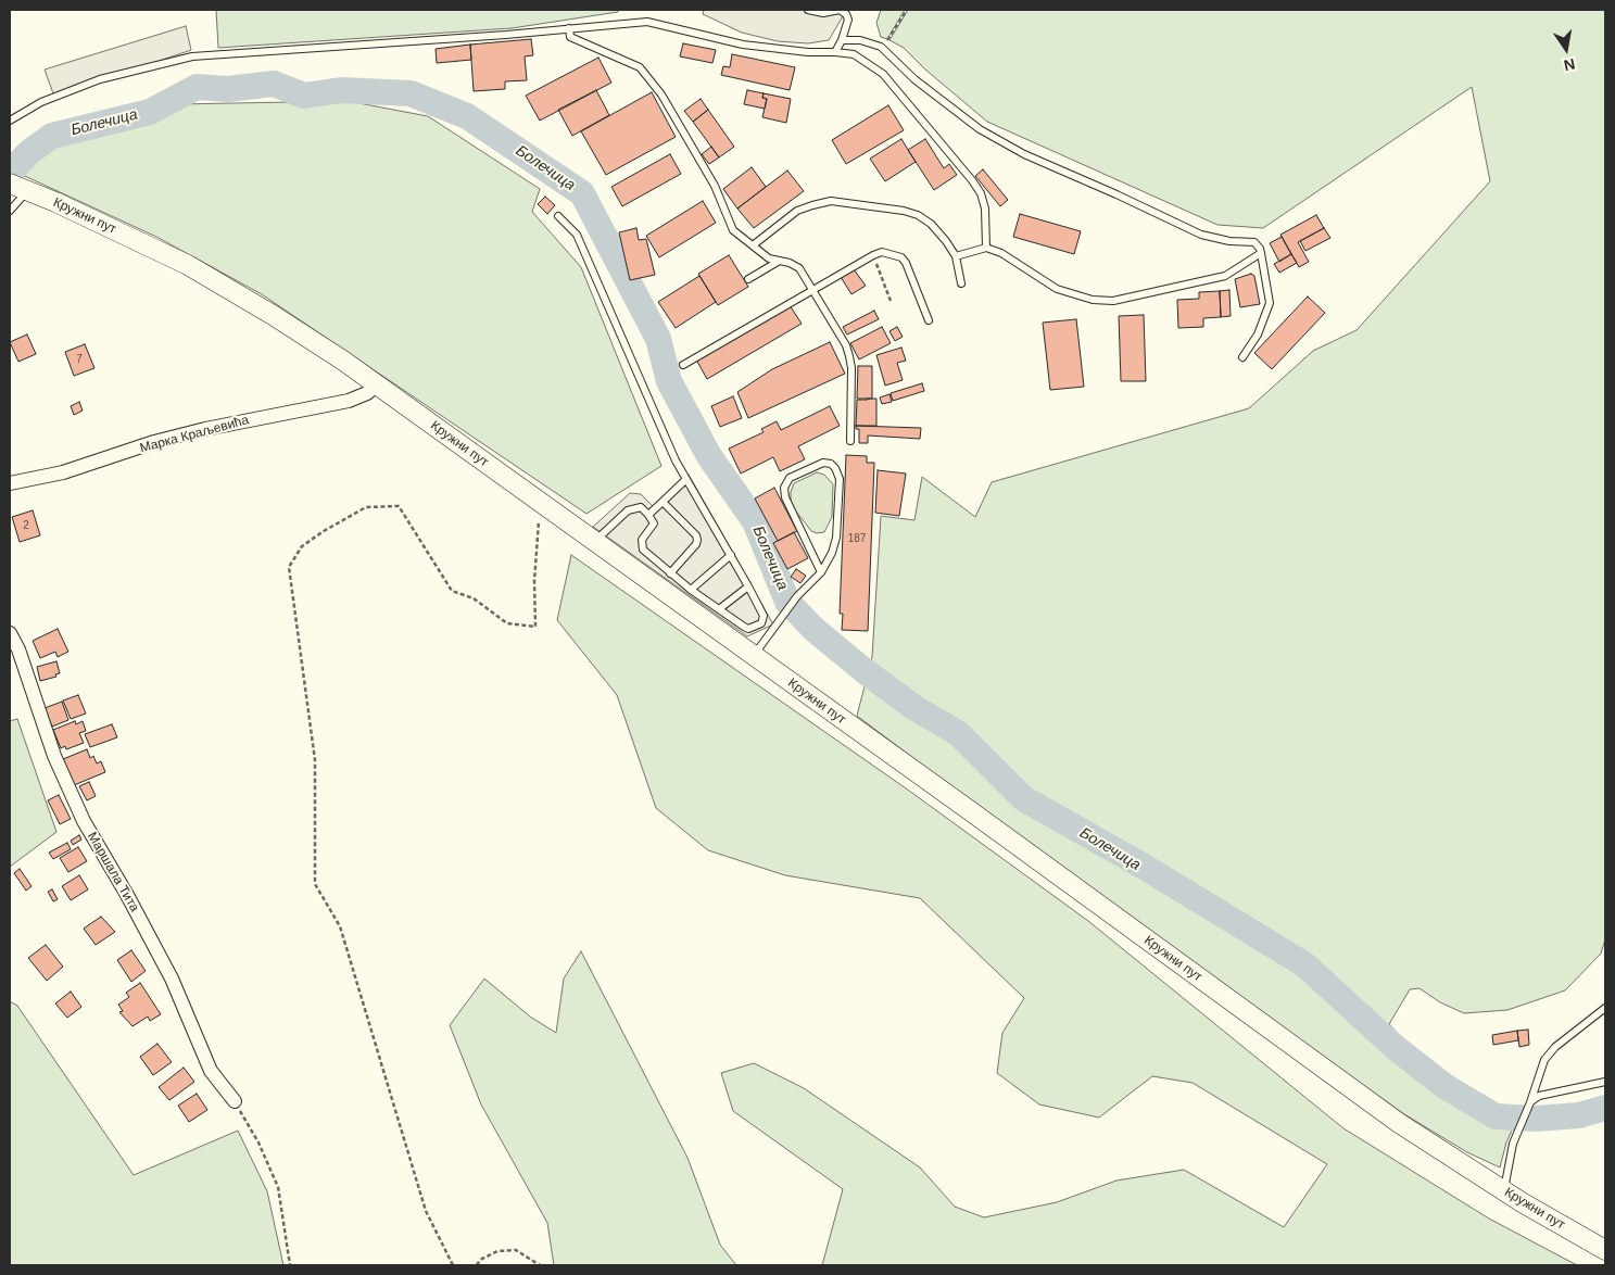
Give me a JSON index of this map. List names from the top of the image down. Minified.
{"streets":{"main road":["Кружни пут"],"street":["Марка Краљевића","Маршала Тита"]},"crossings":[["Кружни пут","Марка Краљевића"]],"water":["Болечица"],"house_numbers":["7","2","187"],"north":"bottom"}
